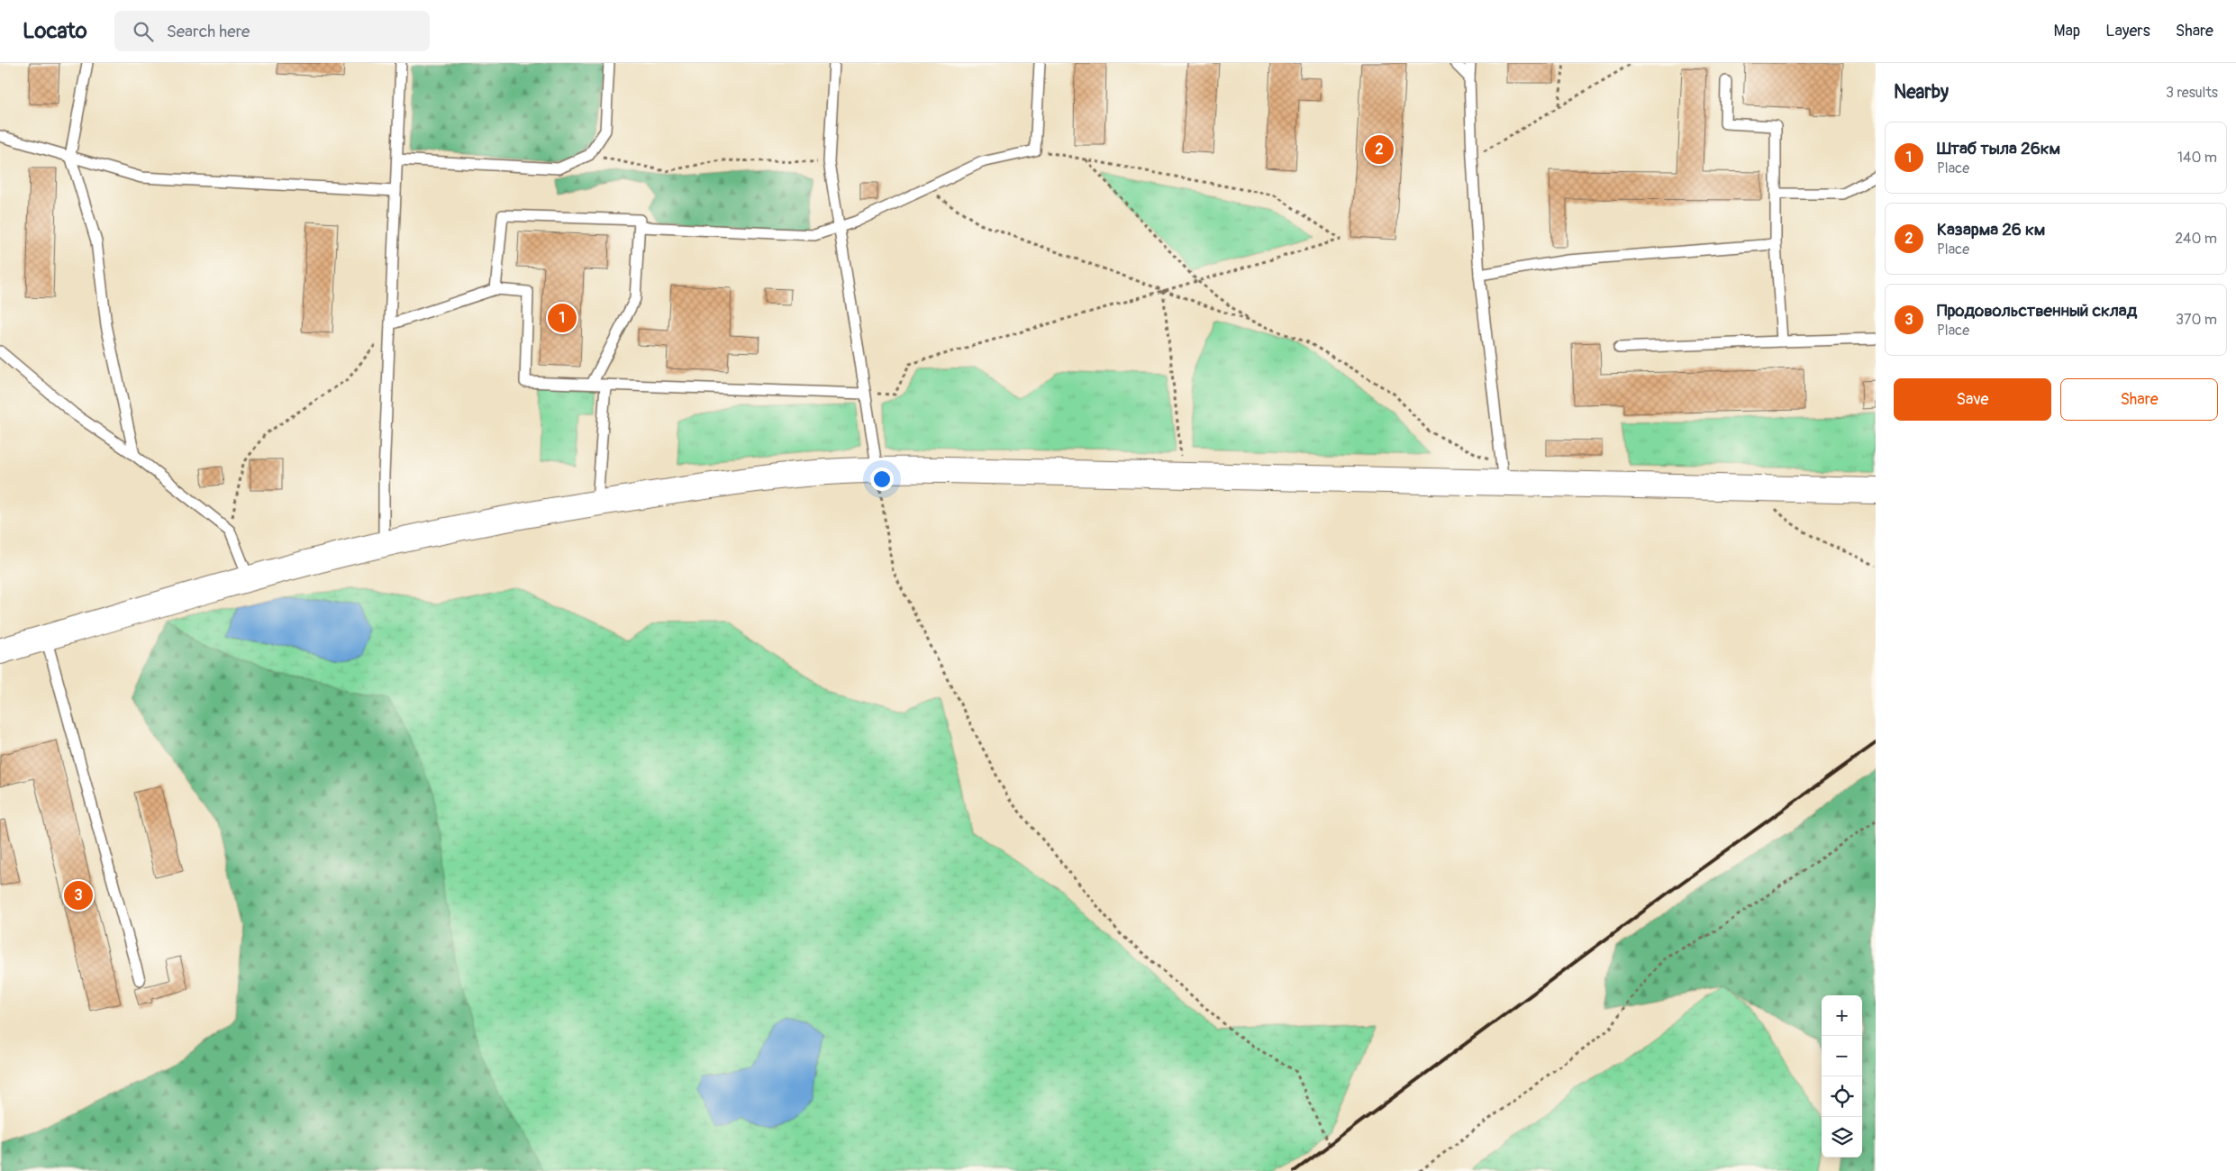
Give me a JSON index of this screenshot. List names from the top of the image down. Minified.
{"page":{"header":"Locato","search":"Search here","nav":["Map","Layers","Share"],"heading":["Nearby","3 results"],"list":[{"mark":"1","name":"Штаб тыла 26км","note":"Place","value":"140 m"},{"mark":"2","name":"Казарма 26 км","note":"Place","value":"240 m"},{"mark":"3","name":"Продовольственный склад","note":"Place","value":"370 m"}],"pins":["2","1","3"],"buttons":["Save","Share"],"map_buttons":["+","−"]}}
